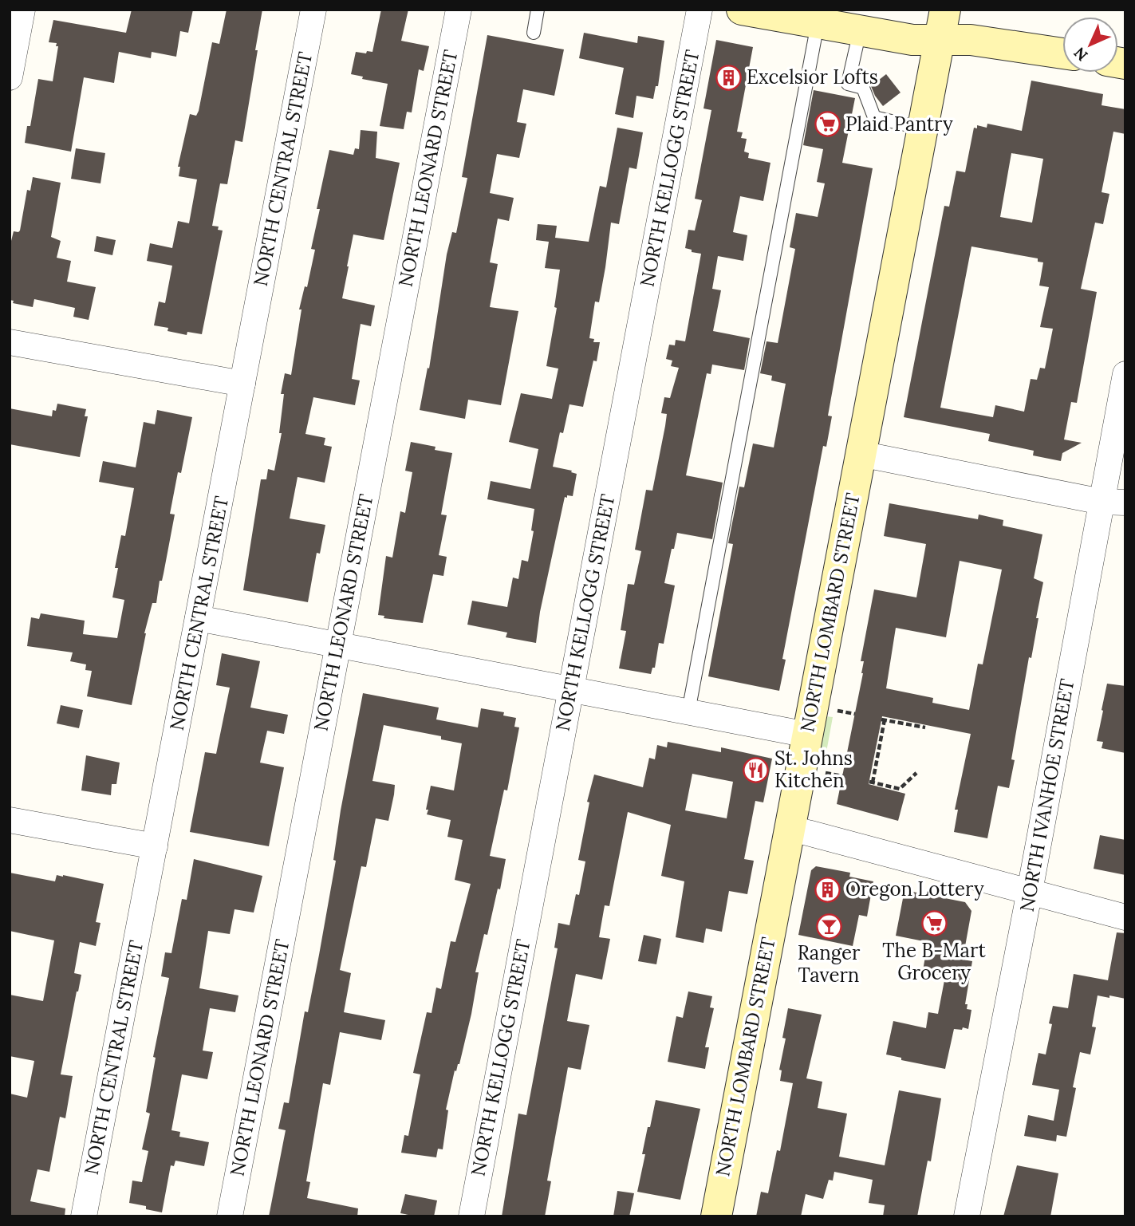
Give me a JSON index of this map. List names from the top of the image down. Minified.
{"streets":{"main road":["NORTH LOMBARD STREET"],"street":["NORTH LEONARD STREET","NORTH KELLOGG STREET","NORTH CENTRAL STREET","NORTH IVANHOE STREET"]},"places":{"building":["Excelsior Lofts","Oregon Lottery"],"supermarket":["Plaid Pantry","The B-Mart Grocery"],"restaurant":["St. Johns Kitchen"],"bar":["Ranger Tavern"]},"north":"bottom left"}
